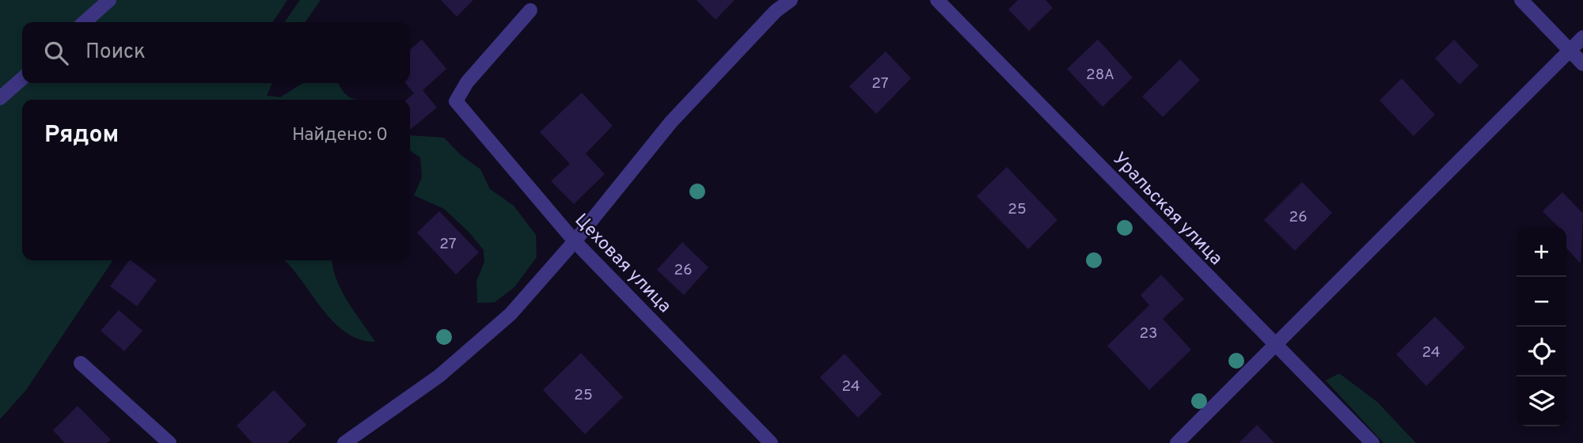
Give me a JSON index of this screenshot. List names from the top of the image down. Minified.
{"streets":{"street":["Уральская улица","Цеховая улица"]},"house_numbers":["28А","27","25","26","27","26","23","24","24","25"],"page":{"search":"Поиск","heading":["Рядом","Найдено: 0"],"map_buttons":["+","−"]}}
